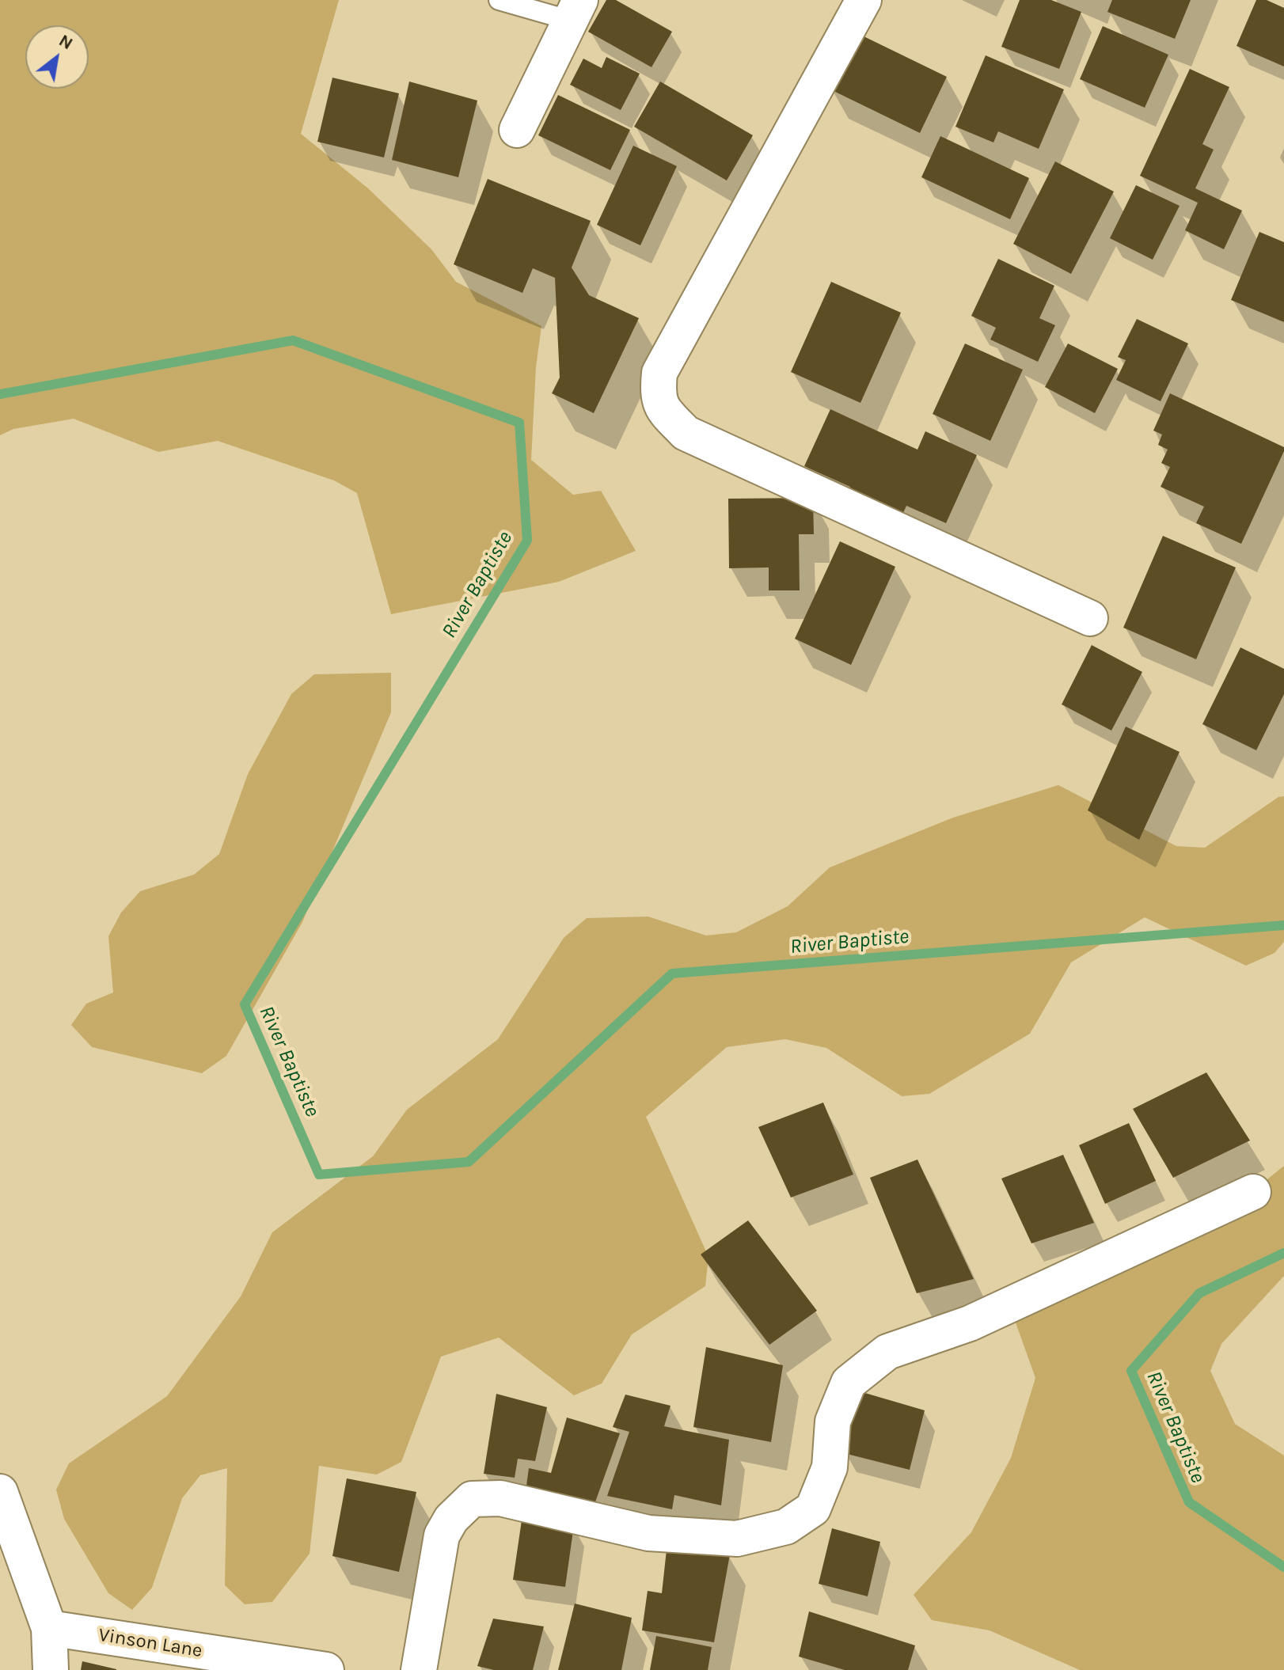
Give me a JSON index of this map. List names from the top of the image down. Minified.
{"streets":{"street":["Vinson Lane"]},"water":["River Baptiste"],"north":"top right"}
